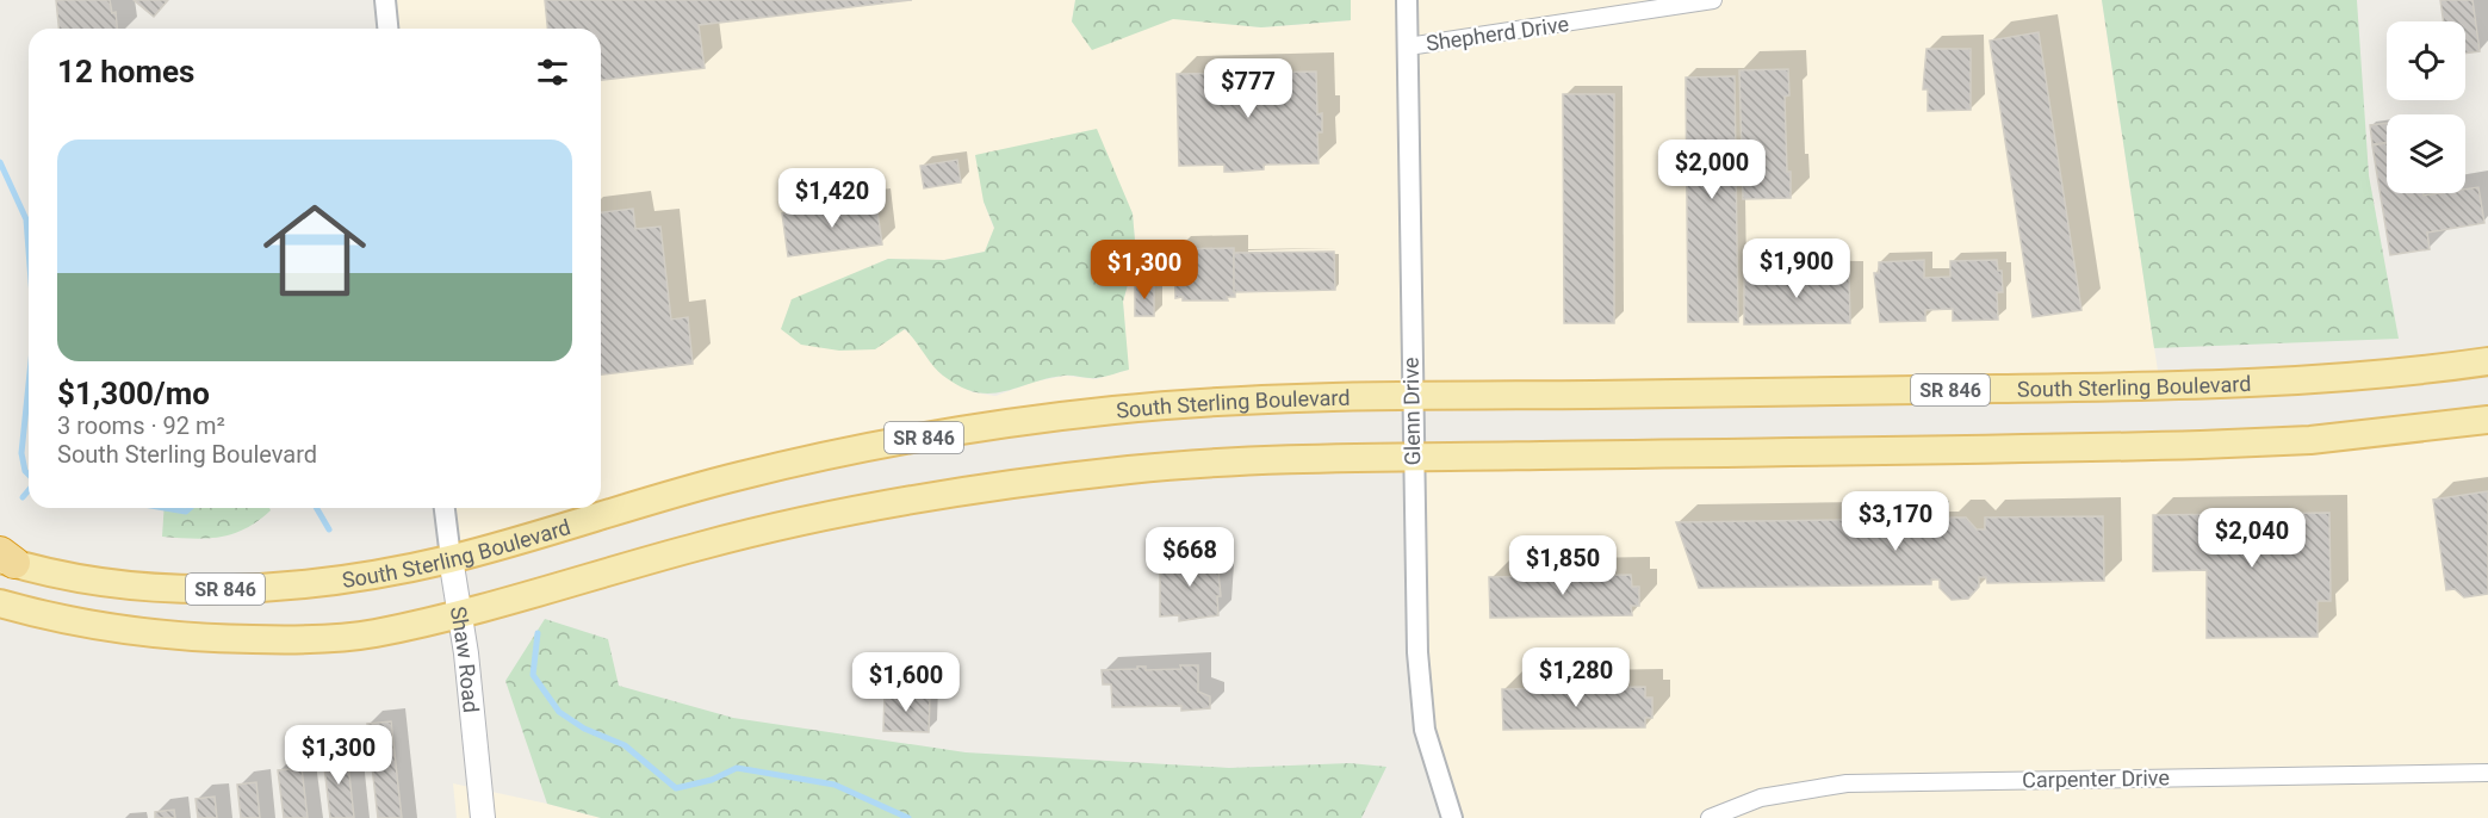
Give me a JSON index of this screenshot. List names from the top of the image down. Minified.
{"streets":{"main road":["South Sterling Boulevard","SR 846","Shaw Road"],"street":["Shepherd Drive","Glenn Drive","Carpenter Drive"]},"crossings":[["Shepherd Drive","Glenn Drive"],["South Sterling Boulevard","Glenn Drive"],["South Sterling Boulevard","Shaw Road"]],"page":{"heading":"12 homes","price":["$777","$2,000","$1,420","$1,900","$1,300","$3,170","$2,040","$668","$1,850","$1,280","$1,600","$1,300"],"list":[{"name":"$1,300/mo","note":"3 rooms · 92 m² · South Sterling Boulevard"}]}}
